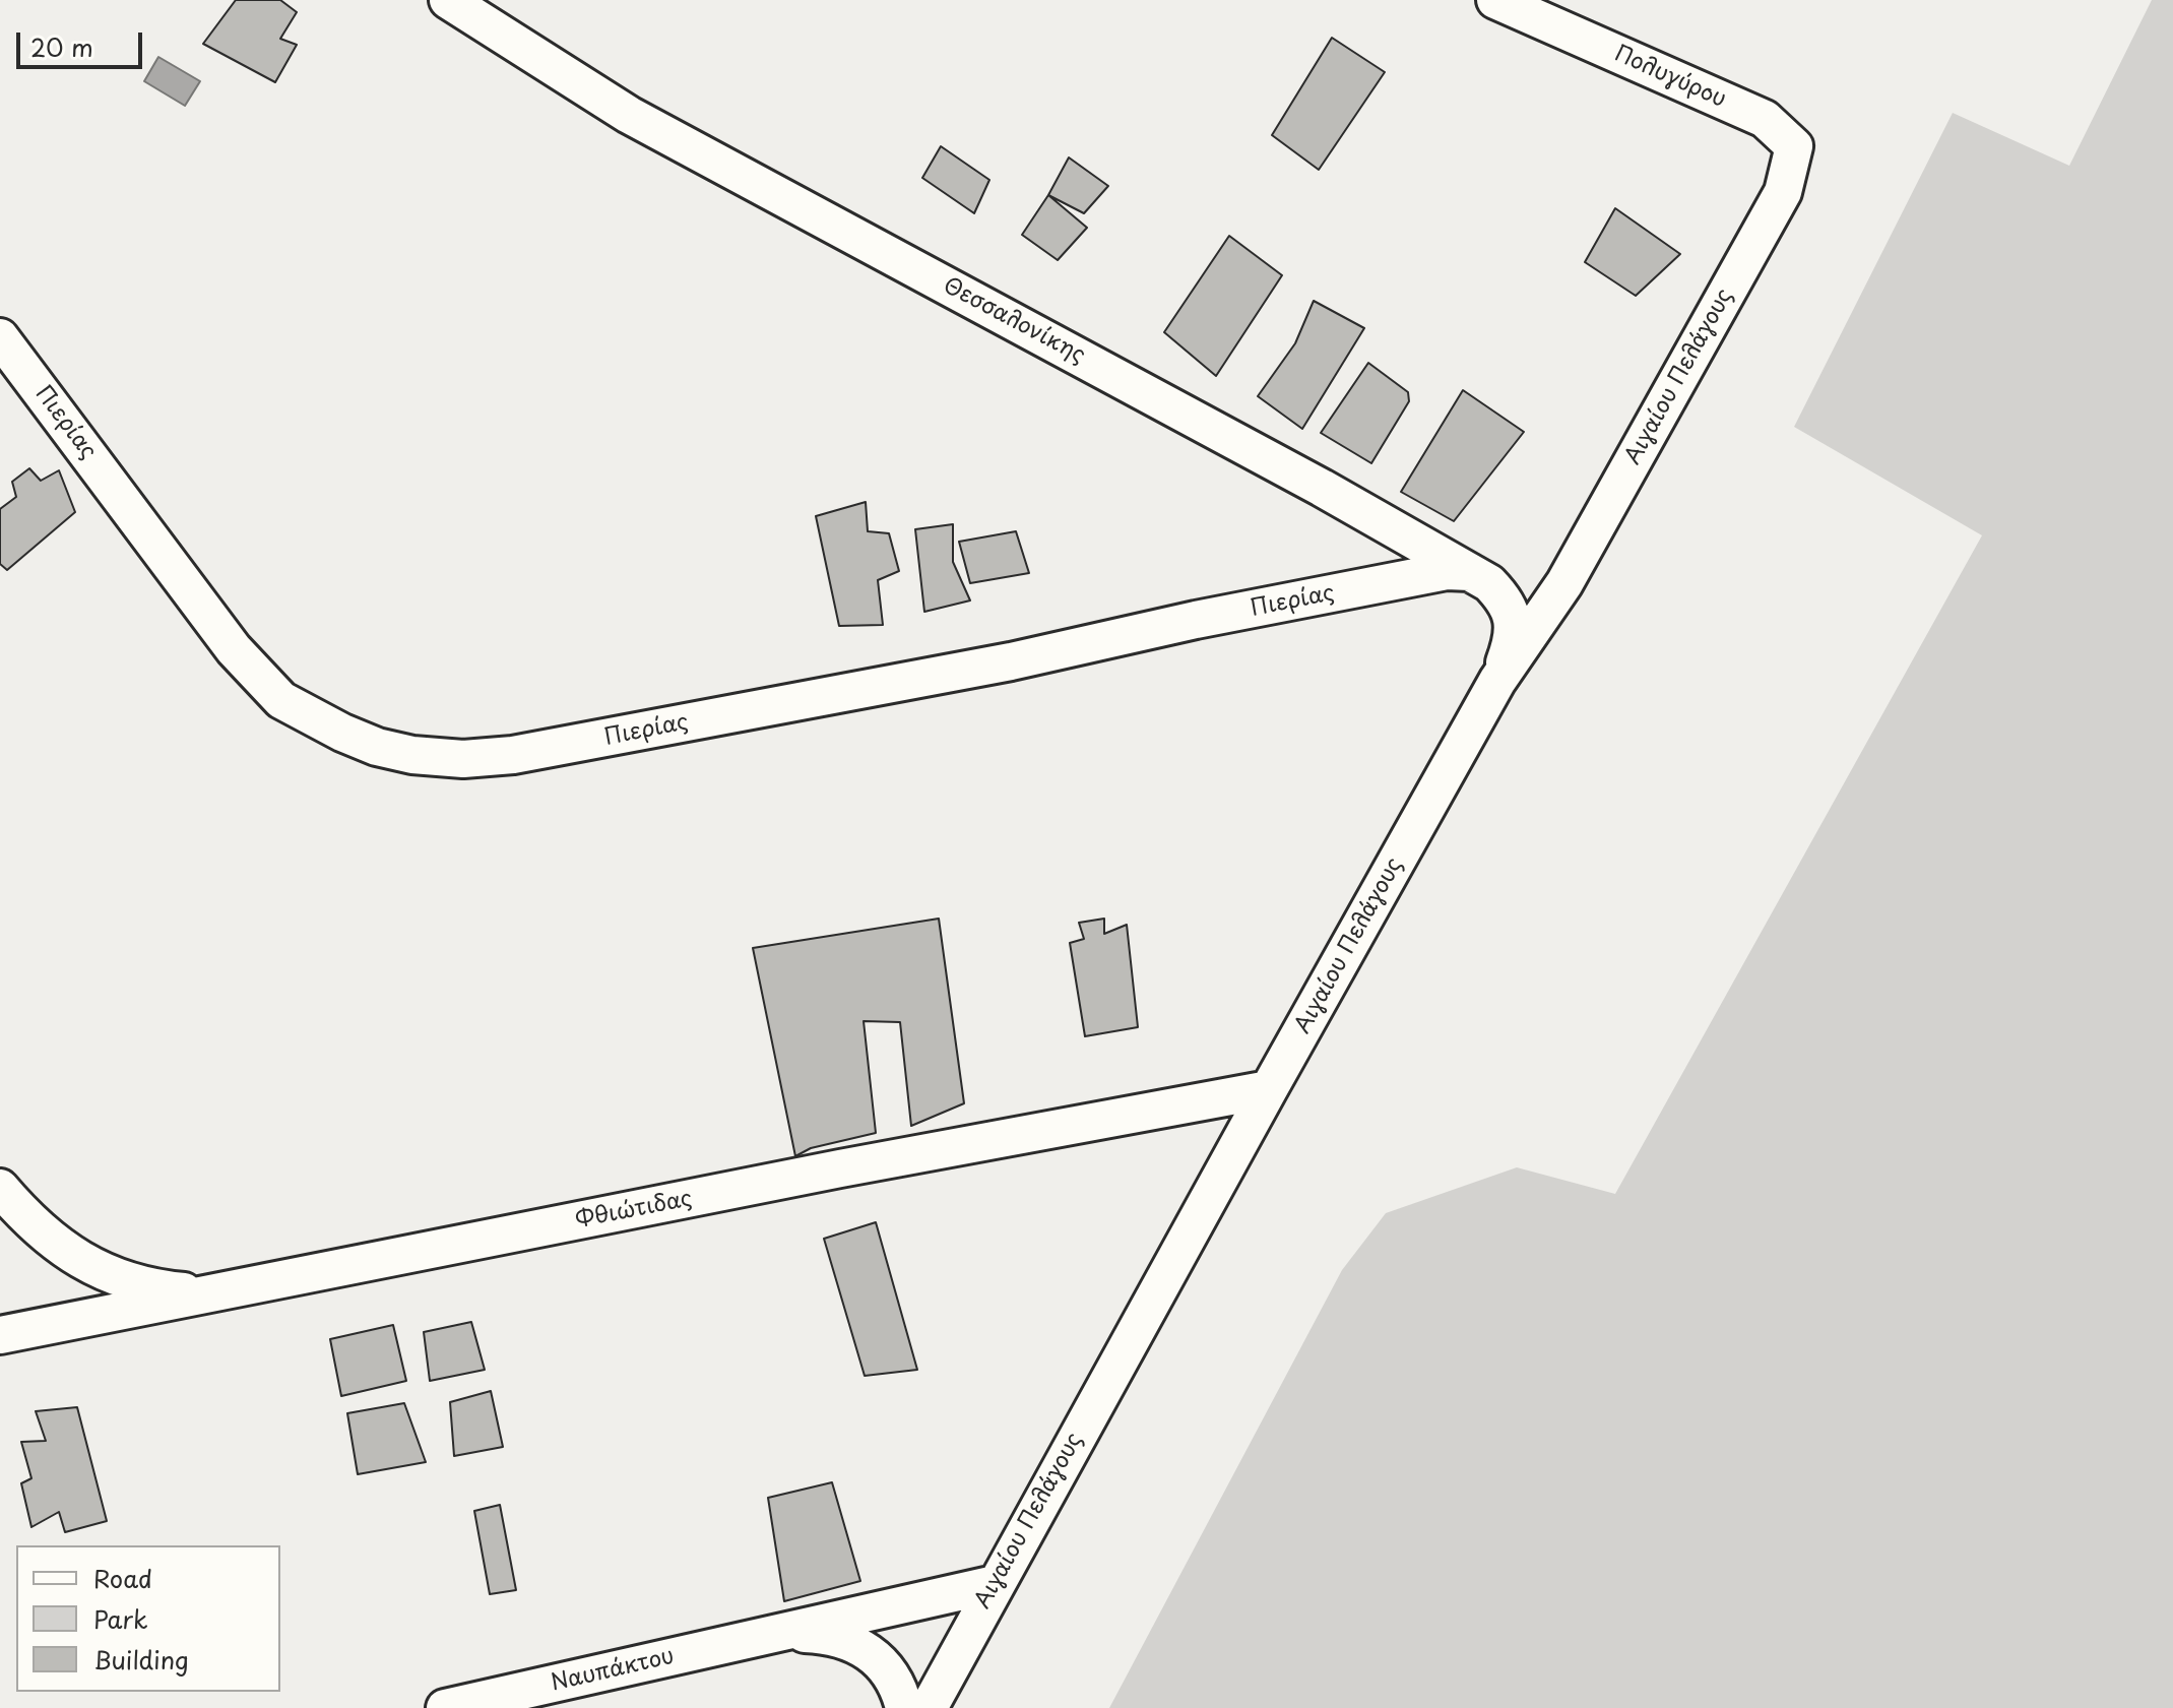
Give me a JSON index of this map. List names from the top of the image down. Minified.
{"streets":{"street":["Πολυγύρου","Θεσσαλονίκης","Αιγαίου Πελάγους","Πιερίας","Φθιώτιδας","Ναυπάκτου"]},"crossings":[["Πολυγύρου","Αιγαίου Πελάγους"],["Θεσσαλονίκης","Αιγαίου Πελάγους"],["Θεσσαλονίκης","Πιερίας"],["Αιγαίου Πελάγους","Φθιώτιδας"],["Αιγαίου Πελάγους","Ναυπάκτου"]],"legend":["Road","Park","Building"],"scale_bar":"20 m"}
